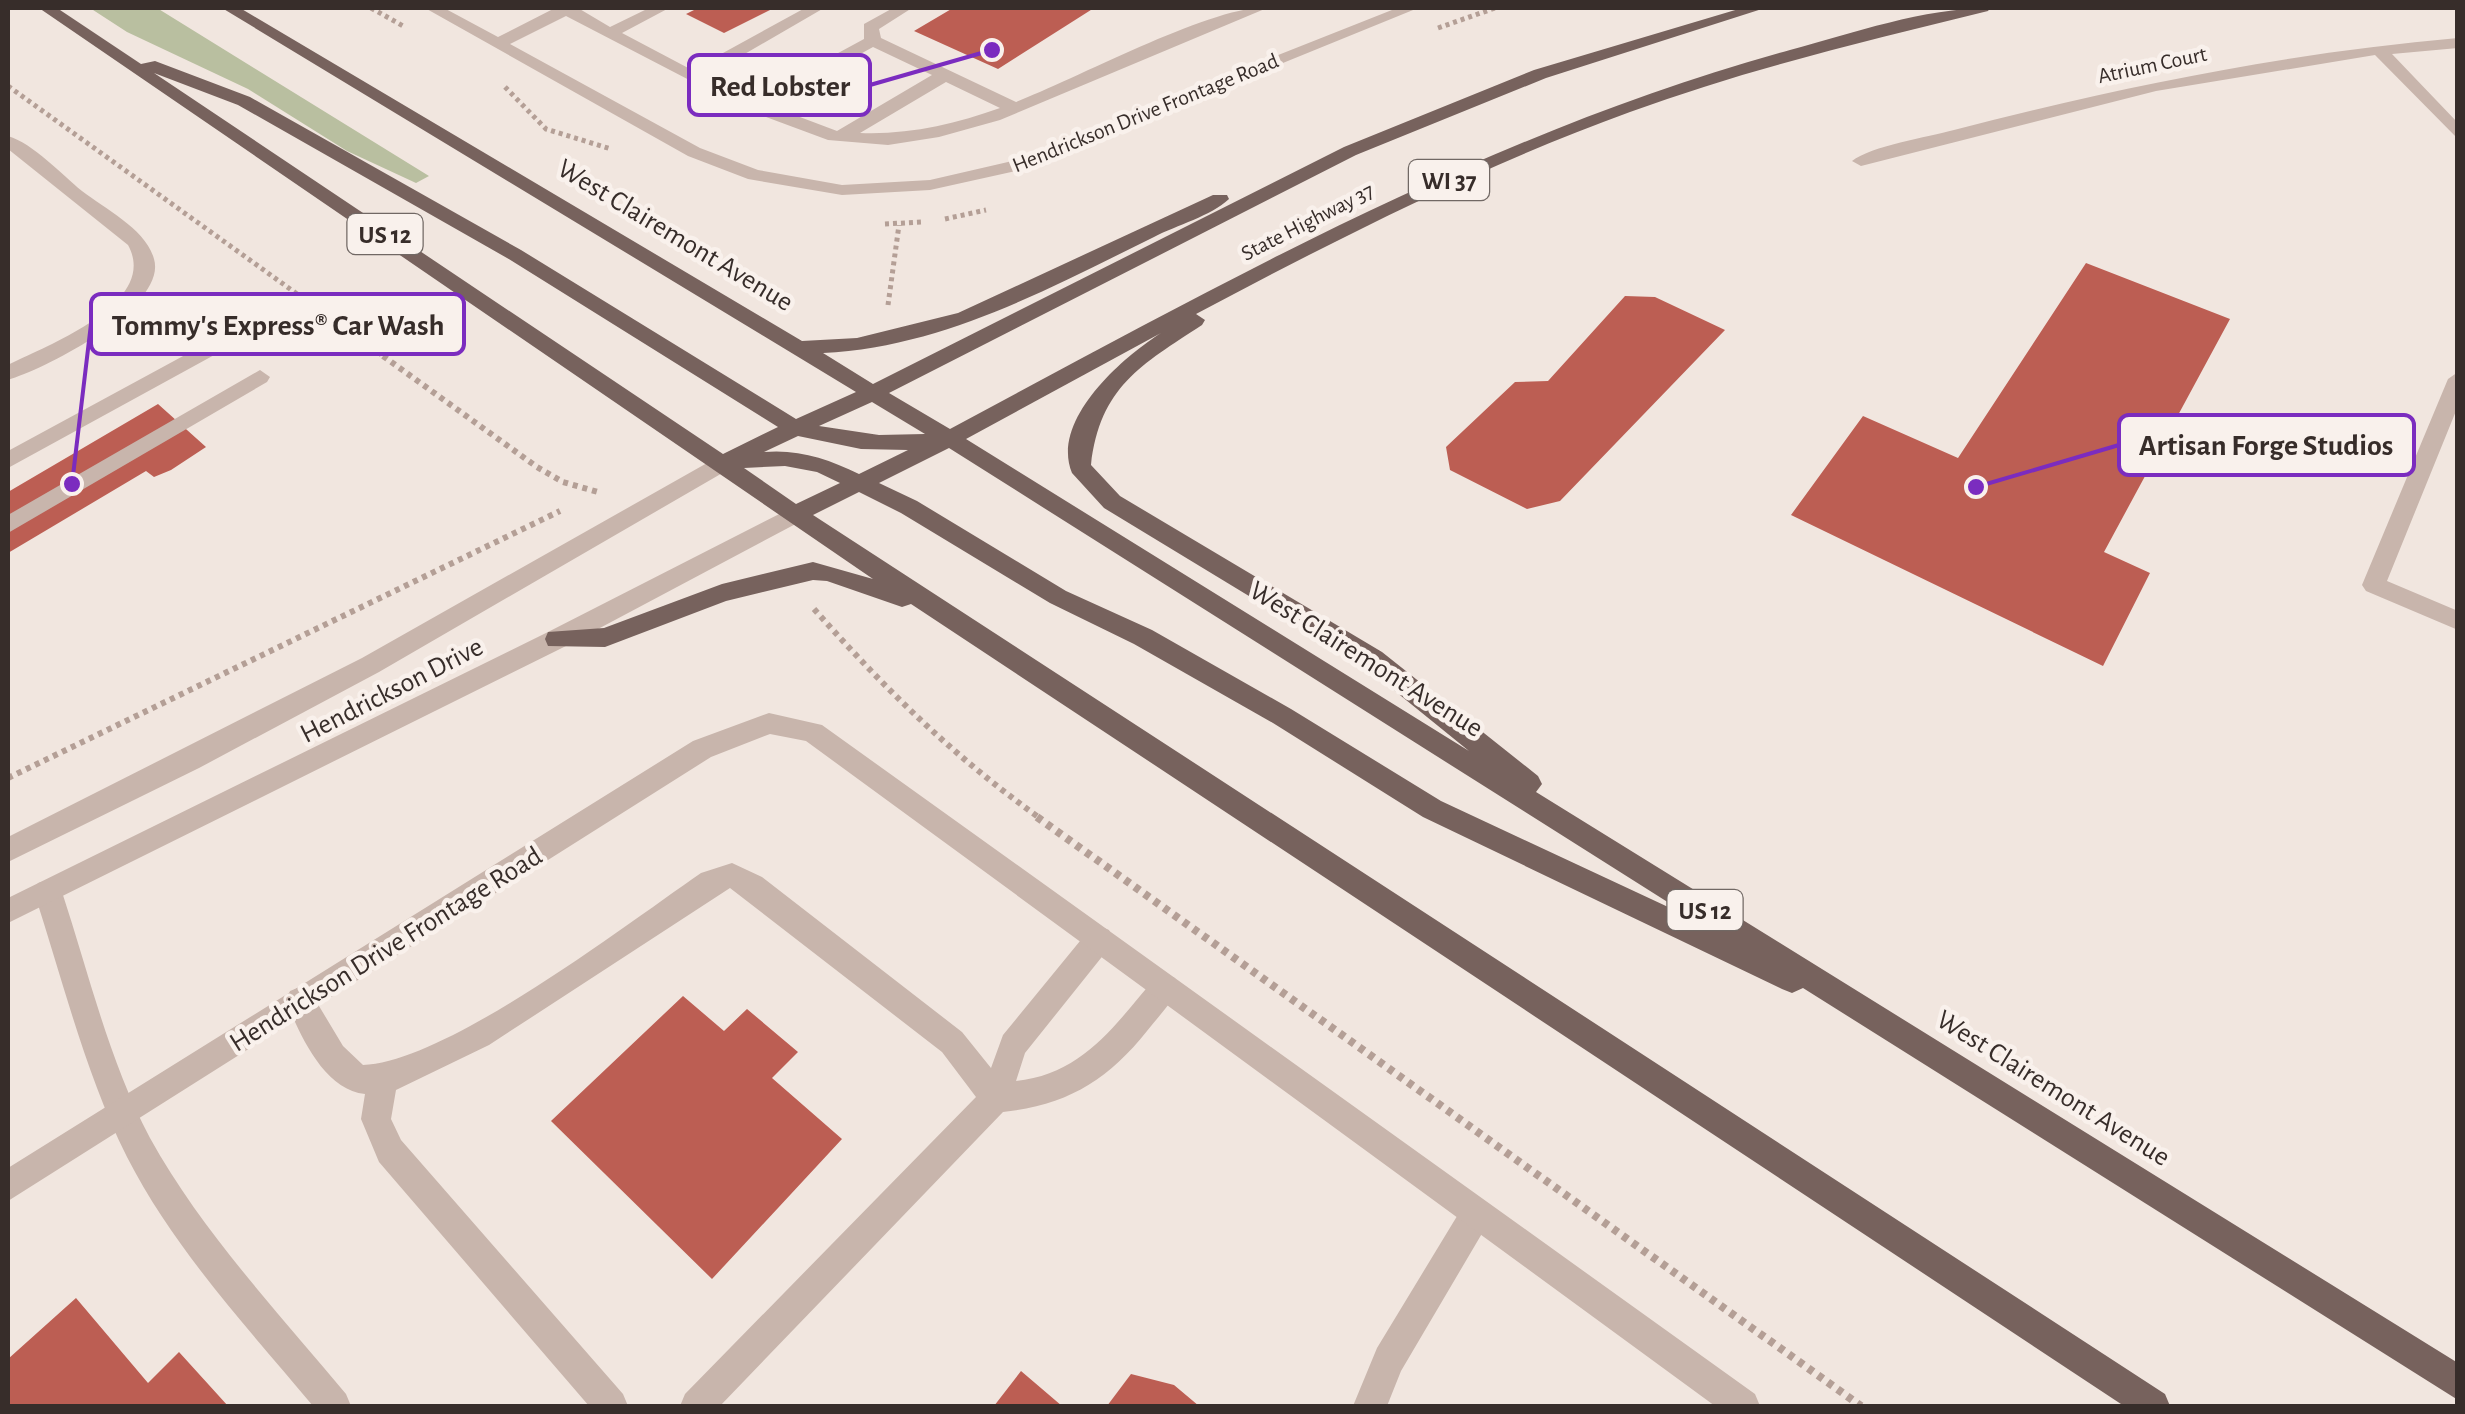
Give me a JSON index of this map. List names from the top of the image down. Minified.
{"streets":{"main road":["WI 37","State Highway 37","US 12","West Clairemont Avenue"],"street":["Atrium Court","Hendrickson Drive Frontage Road","Hendrickson Drive"]},"crossings":[["State Highway 37","US 12"],["State Highway 37","West Clairemont Avenue"],["State Highway 37","Hendrickson Drive"],["US 12","Hendrickson Drive"]],"places":["Red Lobster","Tommy's Express® Car Wash","Artisan Forge Studios"]}
